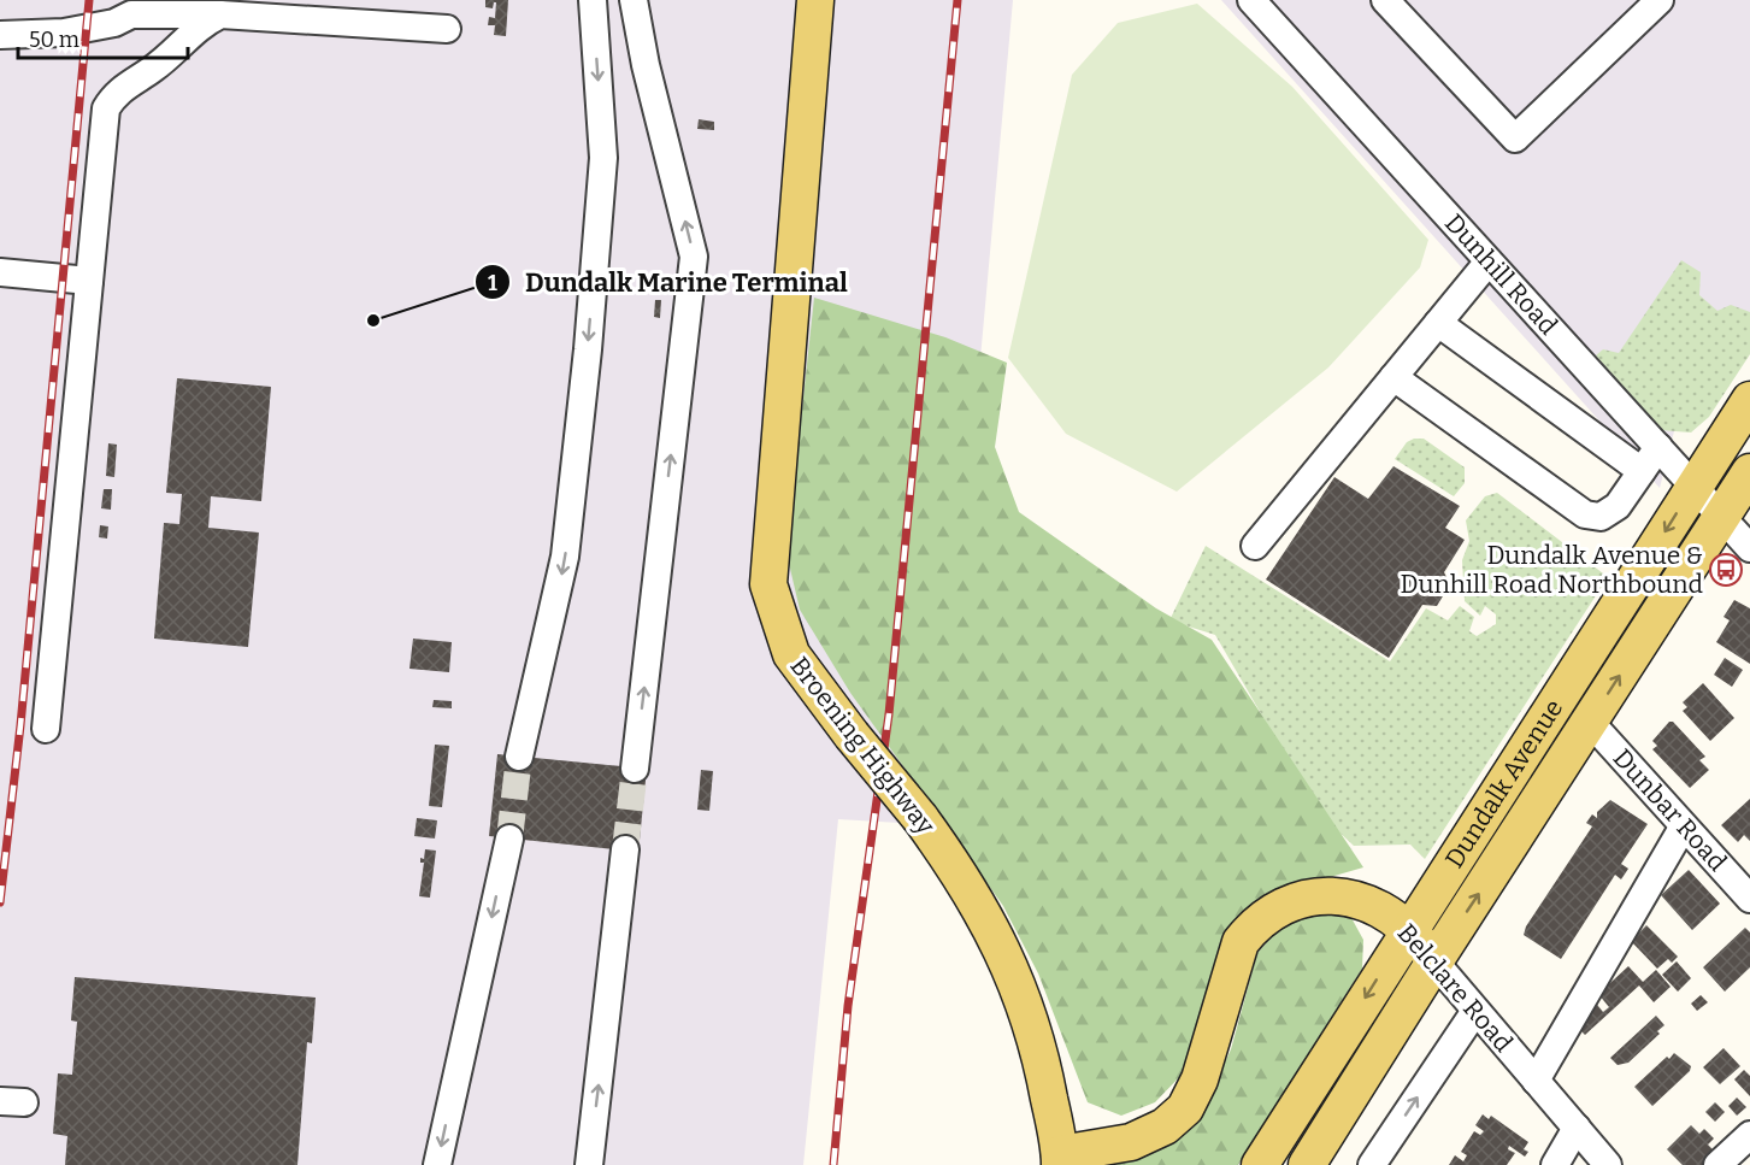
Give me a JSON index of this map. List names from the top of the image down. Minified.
{"streets":{"main road":["Broening Highway","Dundalk Avenue","Belclare Road"],"street":["Dunhill Road","Dunbar Road"]},"crossings":[["Dunhill Road","Dundalk Avenue"],["Broening Highway","Belclare Road"],["Dundalk Avenue","Dunbar Road"],["Dundalk Avenue","Belclare Road"]],"places":{"other":["Dundalk Marine Terminal"],"bus stop":["Dundalk Avenue & Dunhill Road Northbound"]},"scale_bar":"50 m"}
